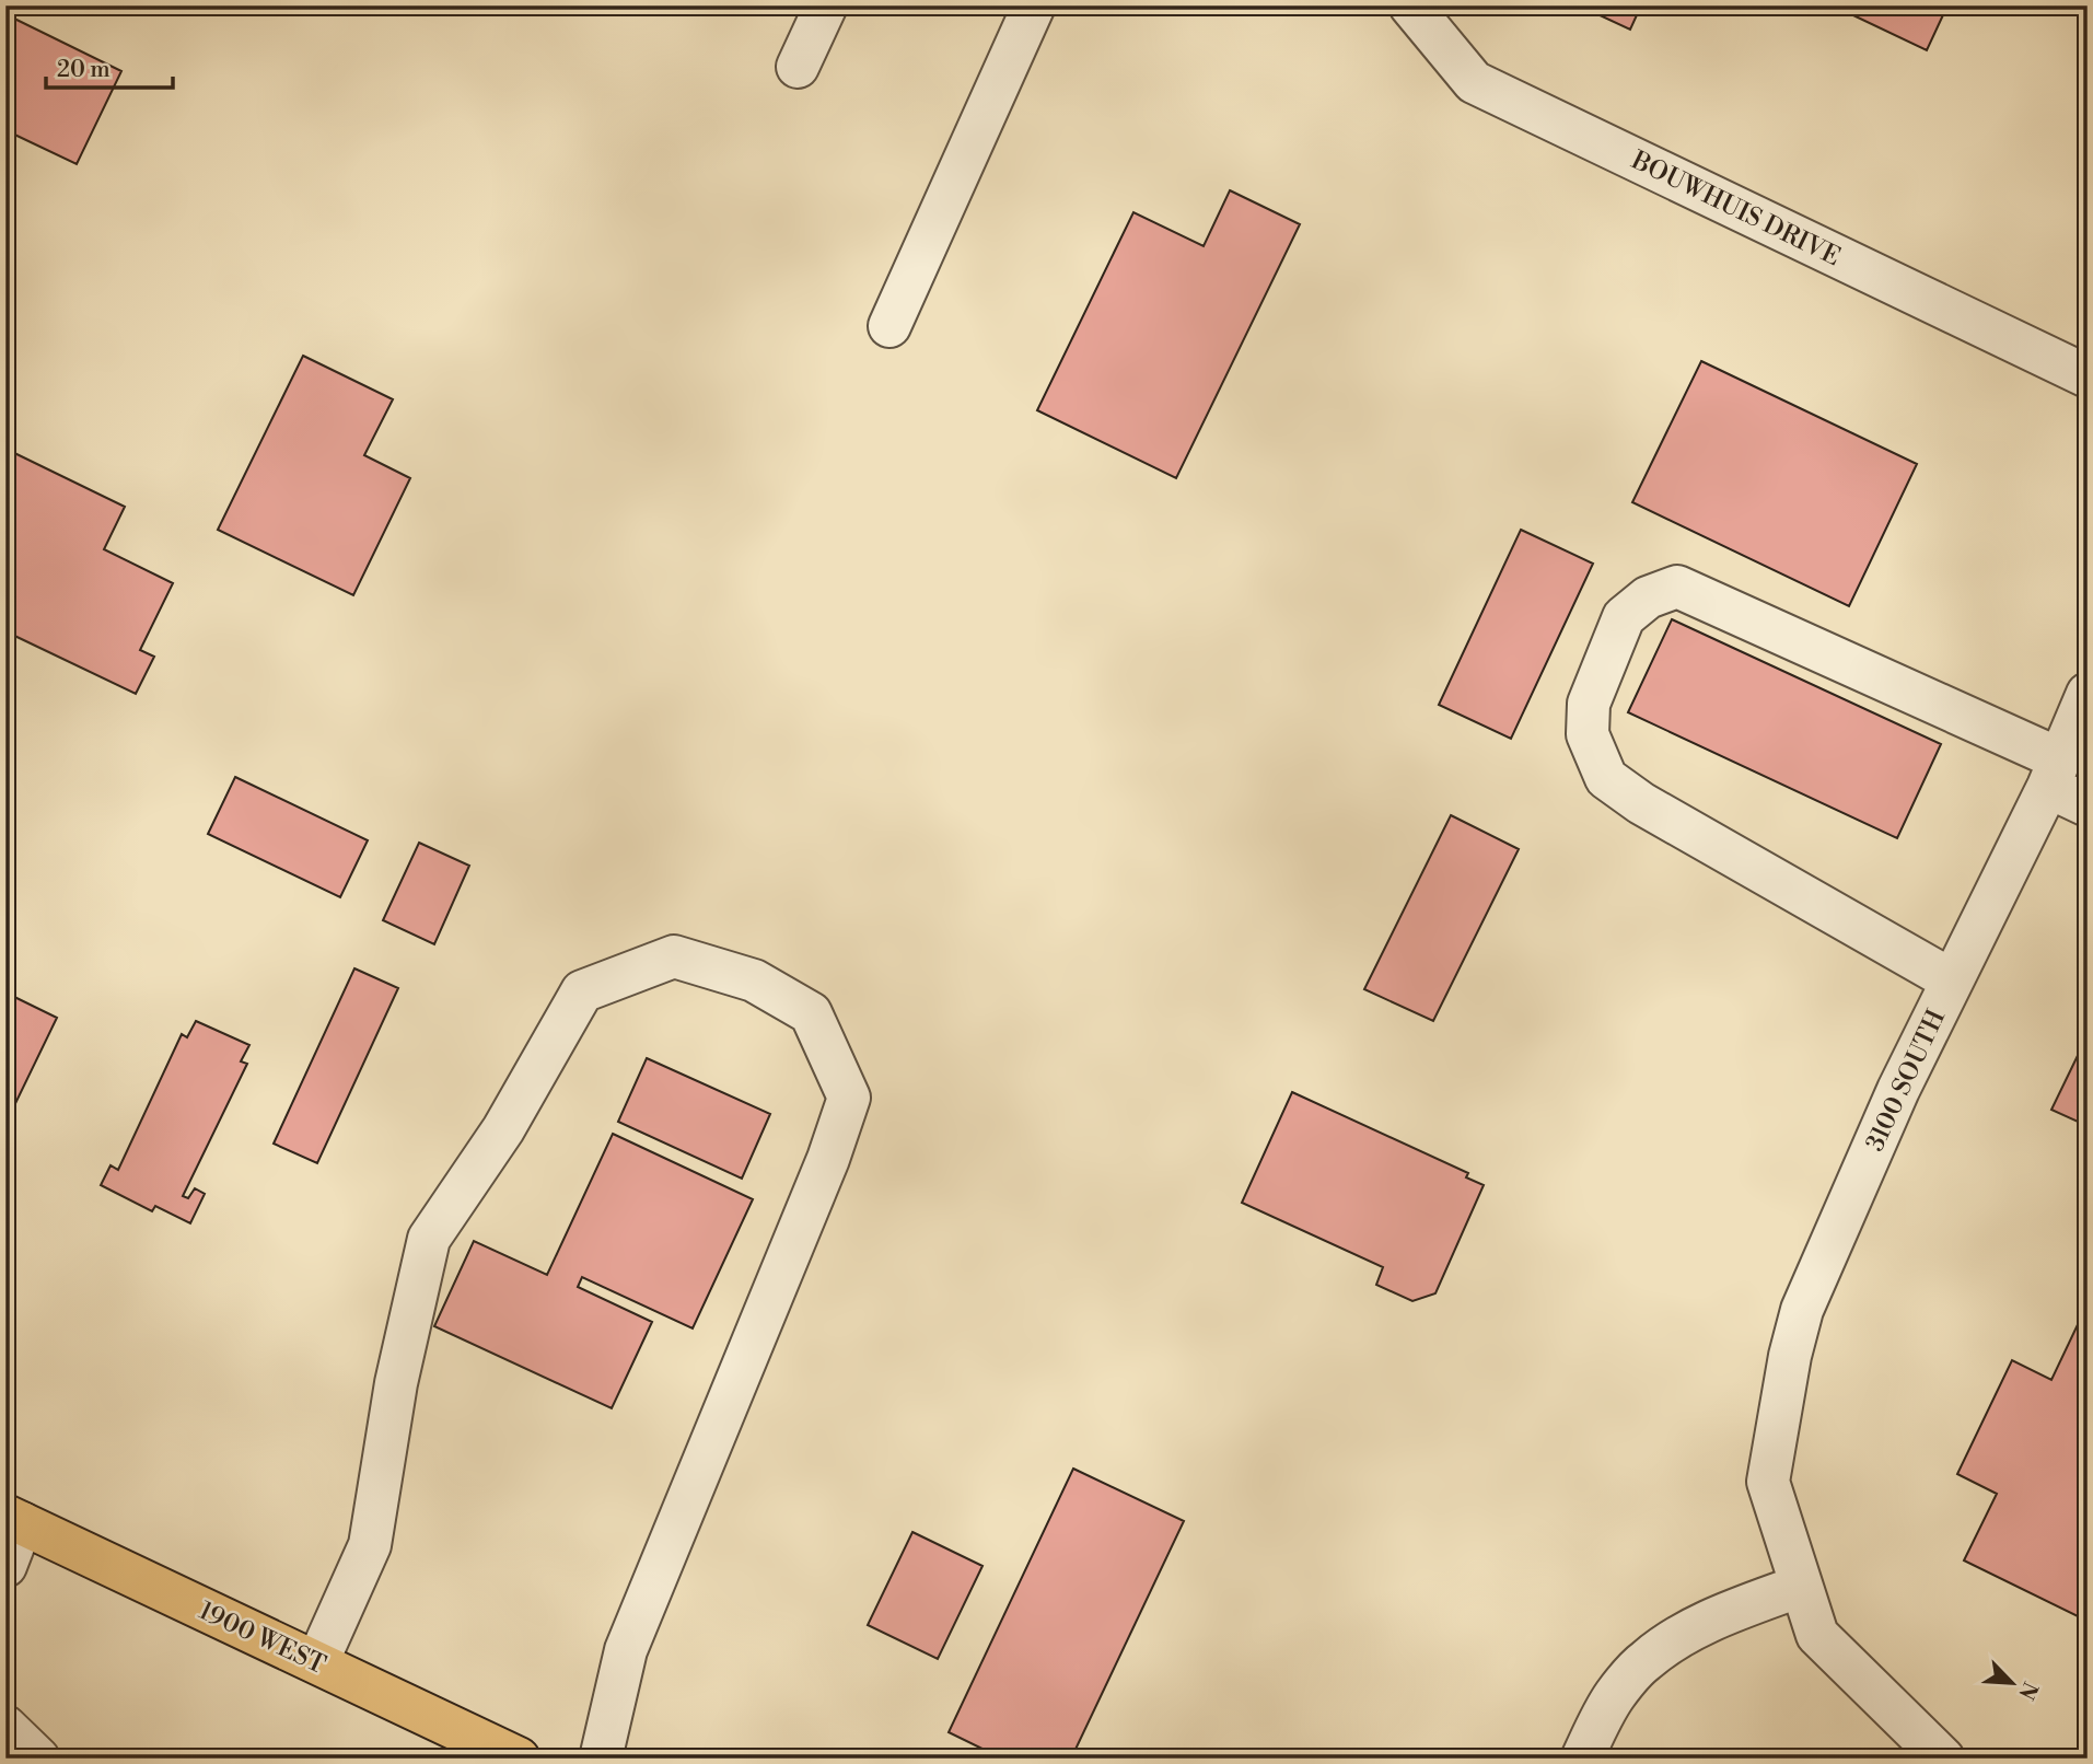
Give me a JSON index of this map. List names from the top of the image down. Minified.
{"streets":{"main road":["1900 WEST"],"street":["BOUWHUIS DRIVE","3100 SOUTH"]},"scale_bar":"20 m","north":"bottom right"}
